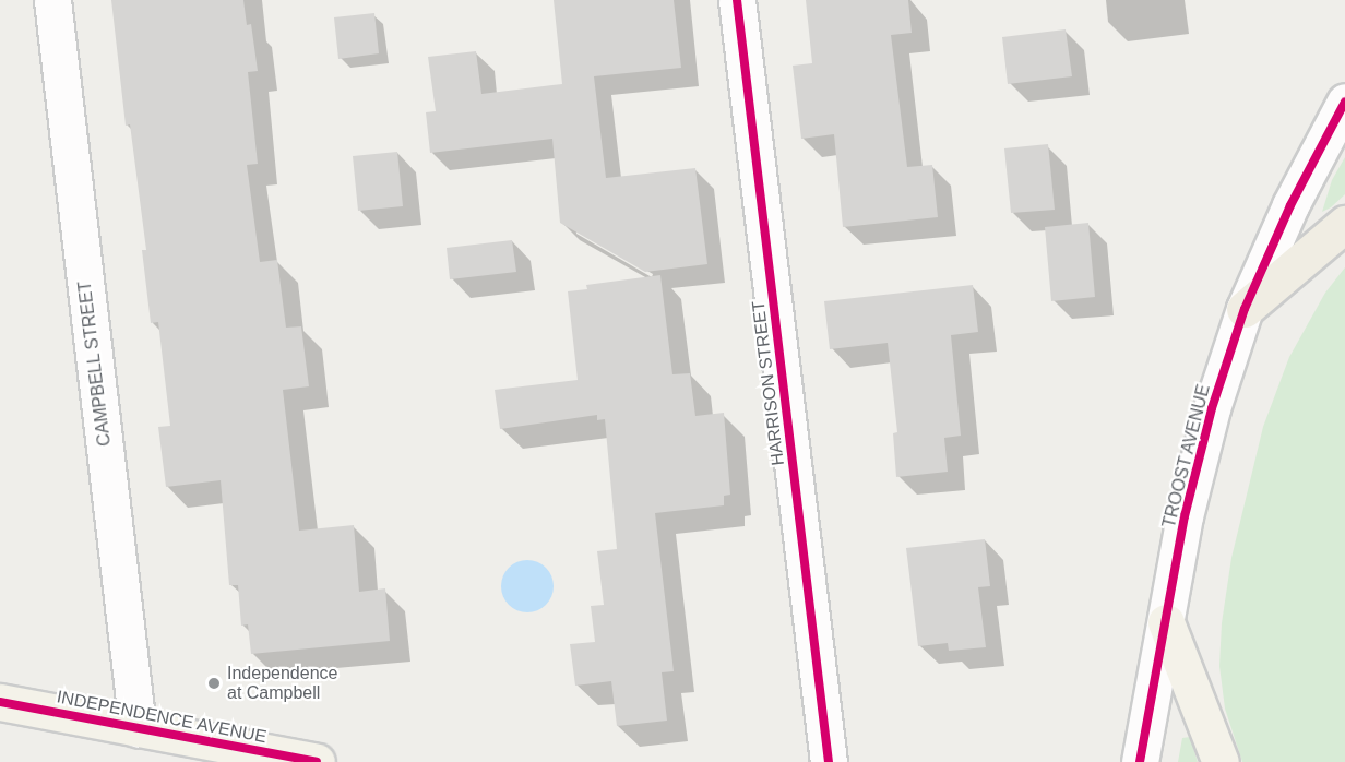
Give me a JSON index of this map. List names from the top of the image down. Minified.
{"streets":{"main road":["INDEPENDENCE AVENUE"],"street":["CAMPBELL STREET","HARRISON STREET","TROOST AVENUE"]},"crossings":[["CAMPBELL STREET","INDEPENDENCE AVENUE"]],"places":["Independence at Campbell"]}
